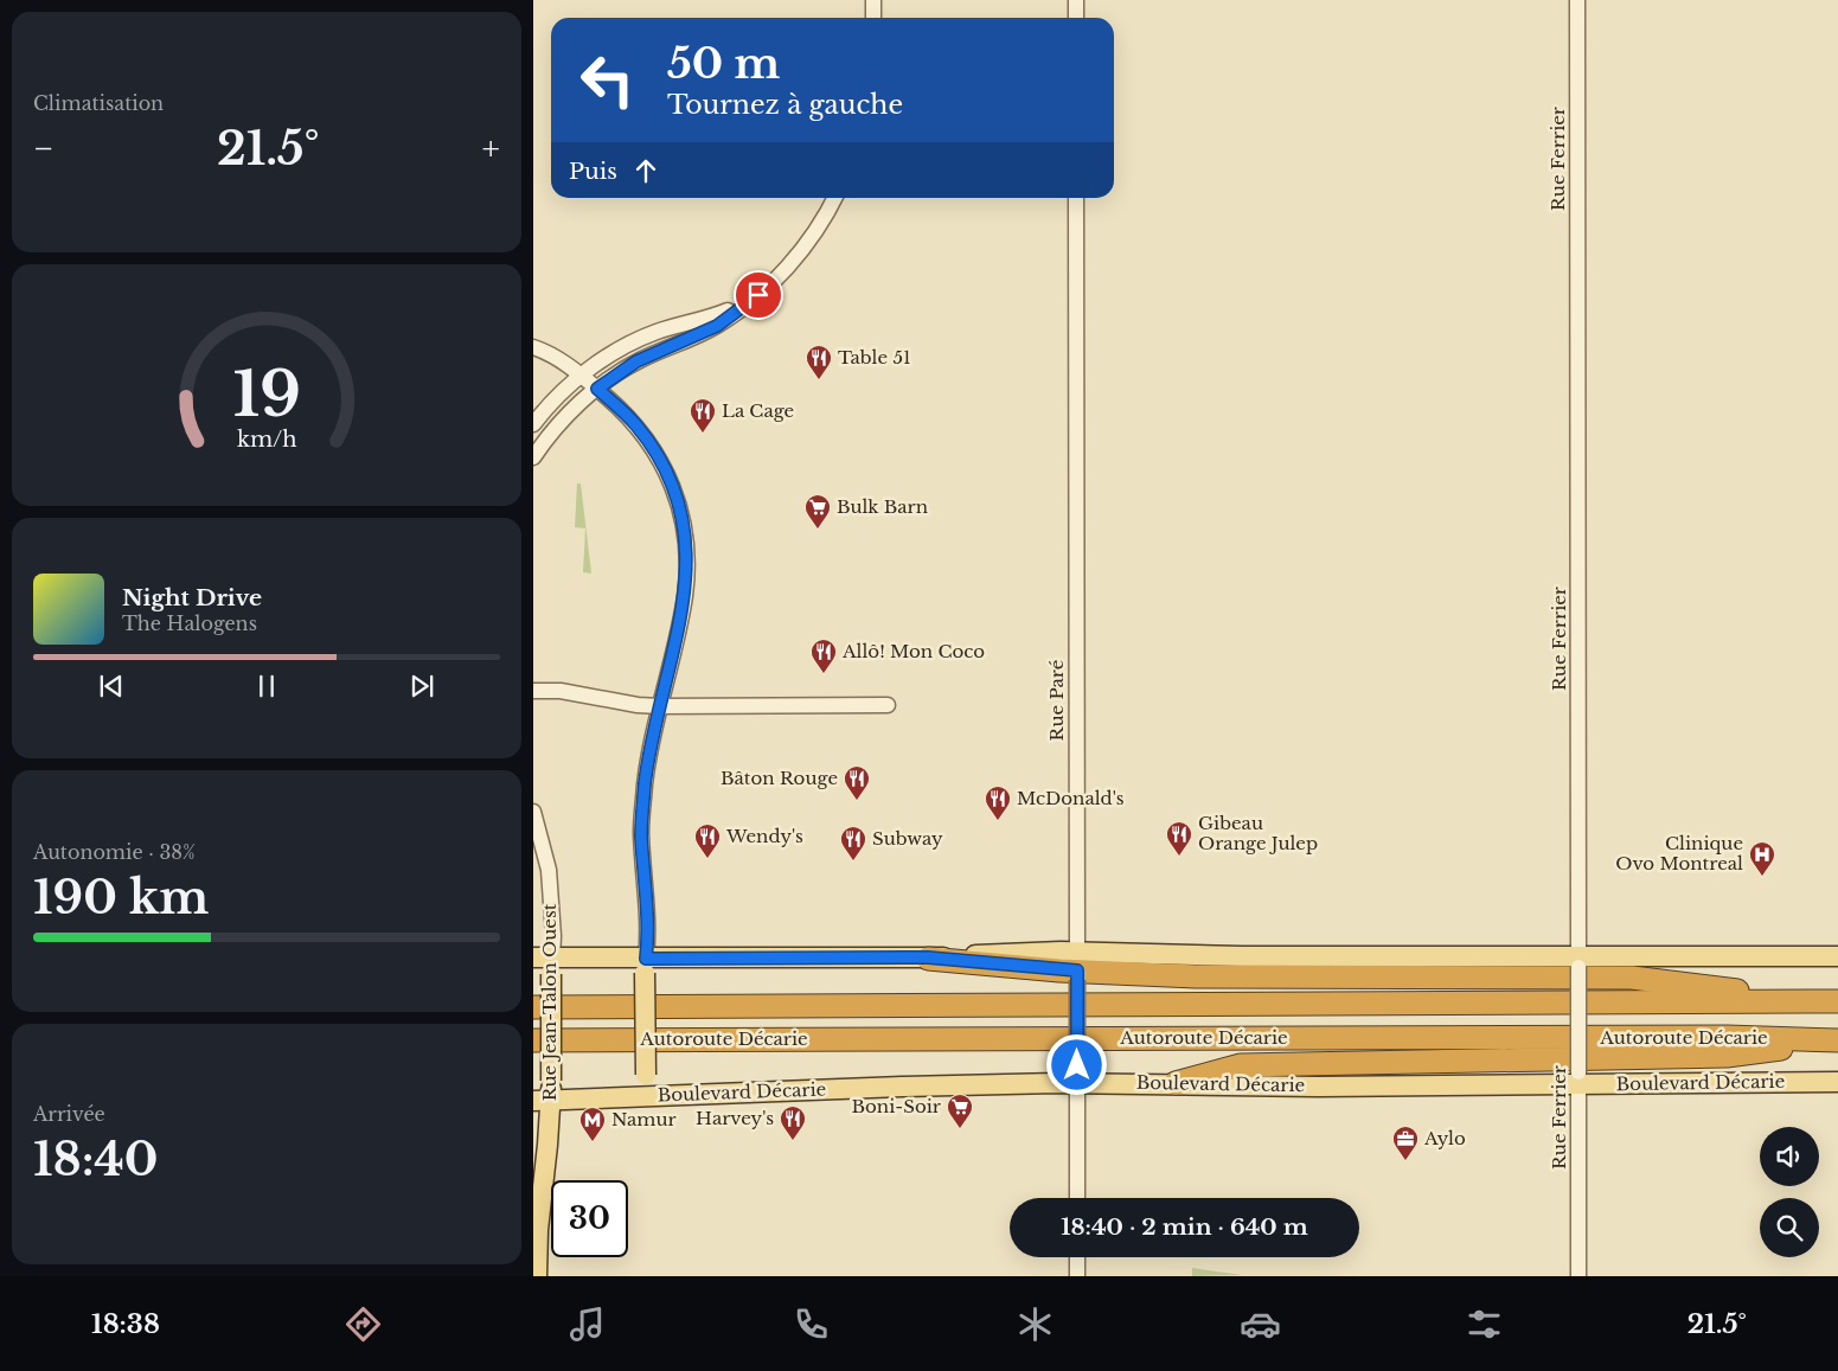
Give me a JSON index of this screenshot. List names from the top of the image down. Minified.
{"streets":{"highway":["Autoroute Décarie"],"main road":["Rue Jean-Talon Ouest","Boulevard Décarie"],"street":["Rue Ferrier","Rue Paré"]},"crossings":[["Rue Ferrier","Boulevard Décarie"],["Rue Paré","Boulevard Décarie"],["Rue Jean-Talon Ouest","Boulevard Décarie"]],"places":{"restaurant":["Table 51","La Cage","Allô! Mon Coco","Bâton Rouge","McDonald's","Gibeau Orange Julep","Wendy's","Subway","Harvey's"],"supermarket":["Bulk Barn","Boni-Soir"],"hospital":["Clinique Ovo Montreal"],"metro station":["Namur"],"office":["Aylo"]},"page":{"tile":["Climatisation",["Autonomie · 38%","190 km"],["Arrivée","18:40"]],"turn":["50 m","Tournez à gauche"],"heat":["−","21.5°","+"],"then":"Puis","song":["Night Drive","The Halogens"],"limit":"30","trip":"18:40 · 2 min · 640 m","tabs":["18:38","21.5°"],"gauge":["19","km/h"]}}
